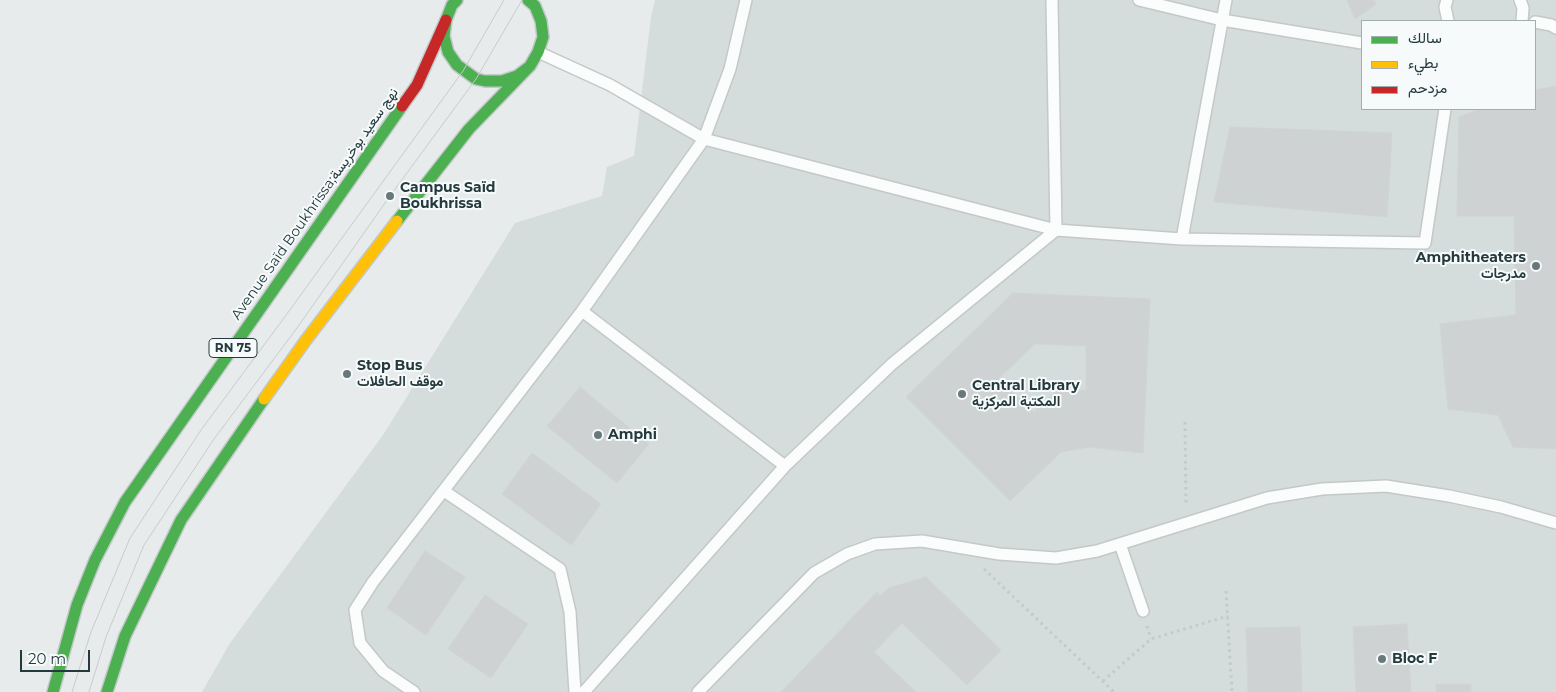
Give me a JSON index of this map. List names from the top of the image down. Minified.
{"streets":{"main road":["Avenue Saïd Boukhrissa;نهج سعيد بوخريسة","RN 75"]},"places":["Campus Saïd Boukhrissa","Amphitheaters مدرجات","Stop Bus موقف الحافلات","Central Library المكتبة المركزية","Amphi","Bloc F"],"legend":["سالك","بطيء","مزدحم"],"scale_bar":"20 m"}
